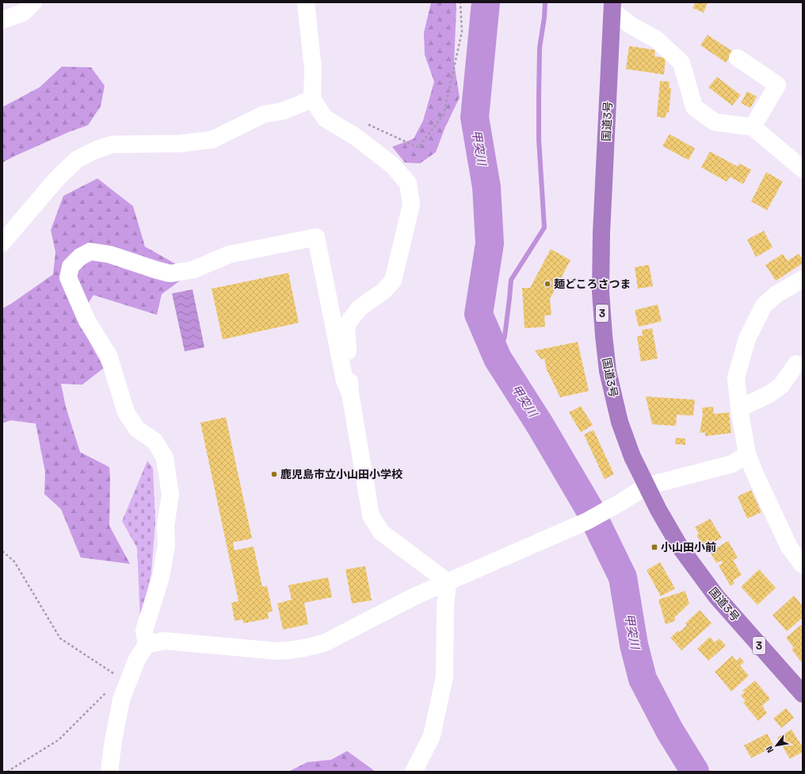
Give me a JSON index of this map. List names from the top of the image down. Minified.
{"streets":{"highway":["国道3号","3"]},"water":["甲突川"],"places":{"other":["麺どころさつま","鹿児島市立小山田小学校"],"transit":["小山田小前"]},"north":"bottom left"}
